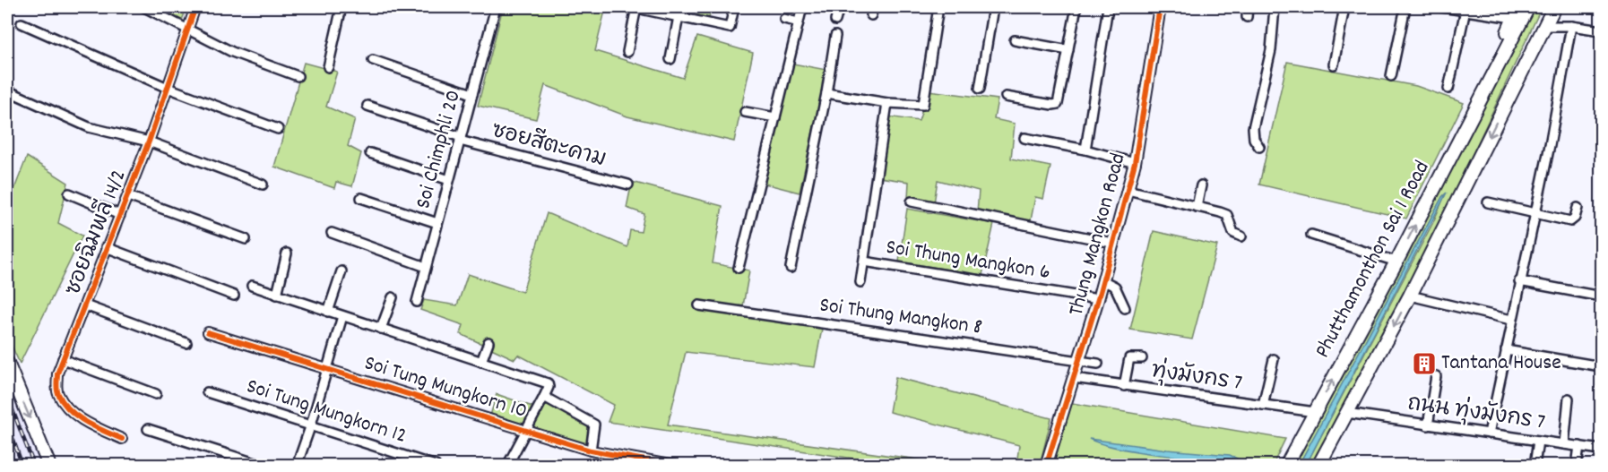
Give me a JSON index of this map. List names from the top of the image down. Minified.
{"streets":{"main road":["Phutthamonthon Sai 1 Road"],"street":["ซอยสีตะคาม","Soi Chimphli 20","ซอยฉิมพลี 14/2","Thung Mangkon Road","Soi Thung Mangkon 6","Soi Thung Mangkon 8","ทุ่งมังกร 7","Soi Tung Mungkorn 10","Soi Tung Mungkorn 12","ถนน ทุ่งมังกร 7"]},"crossings":[["ซอยสีตะคาม","Soi Chimphli 20"],["Thung Mangkon Road","Soi Thung Mangkon 6"],["Thung Mangkon Road","Soi Thung Mangkon 8"],["Thung Mangkon Road","ทุ่งมังกร 7"],["Phutthamonthon Sai 1 Road","ทุ่งมังกร 7"]],"places":{"building":["Tantana House"]}}
